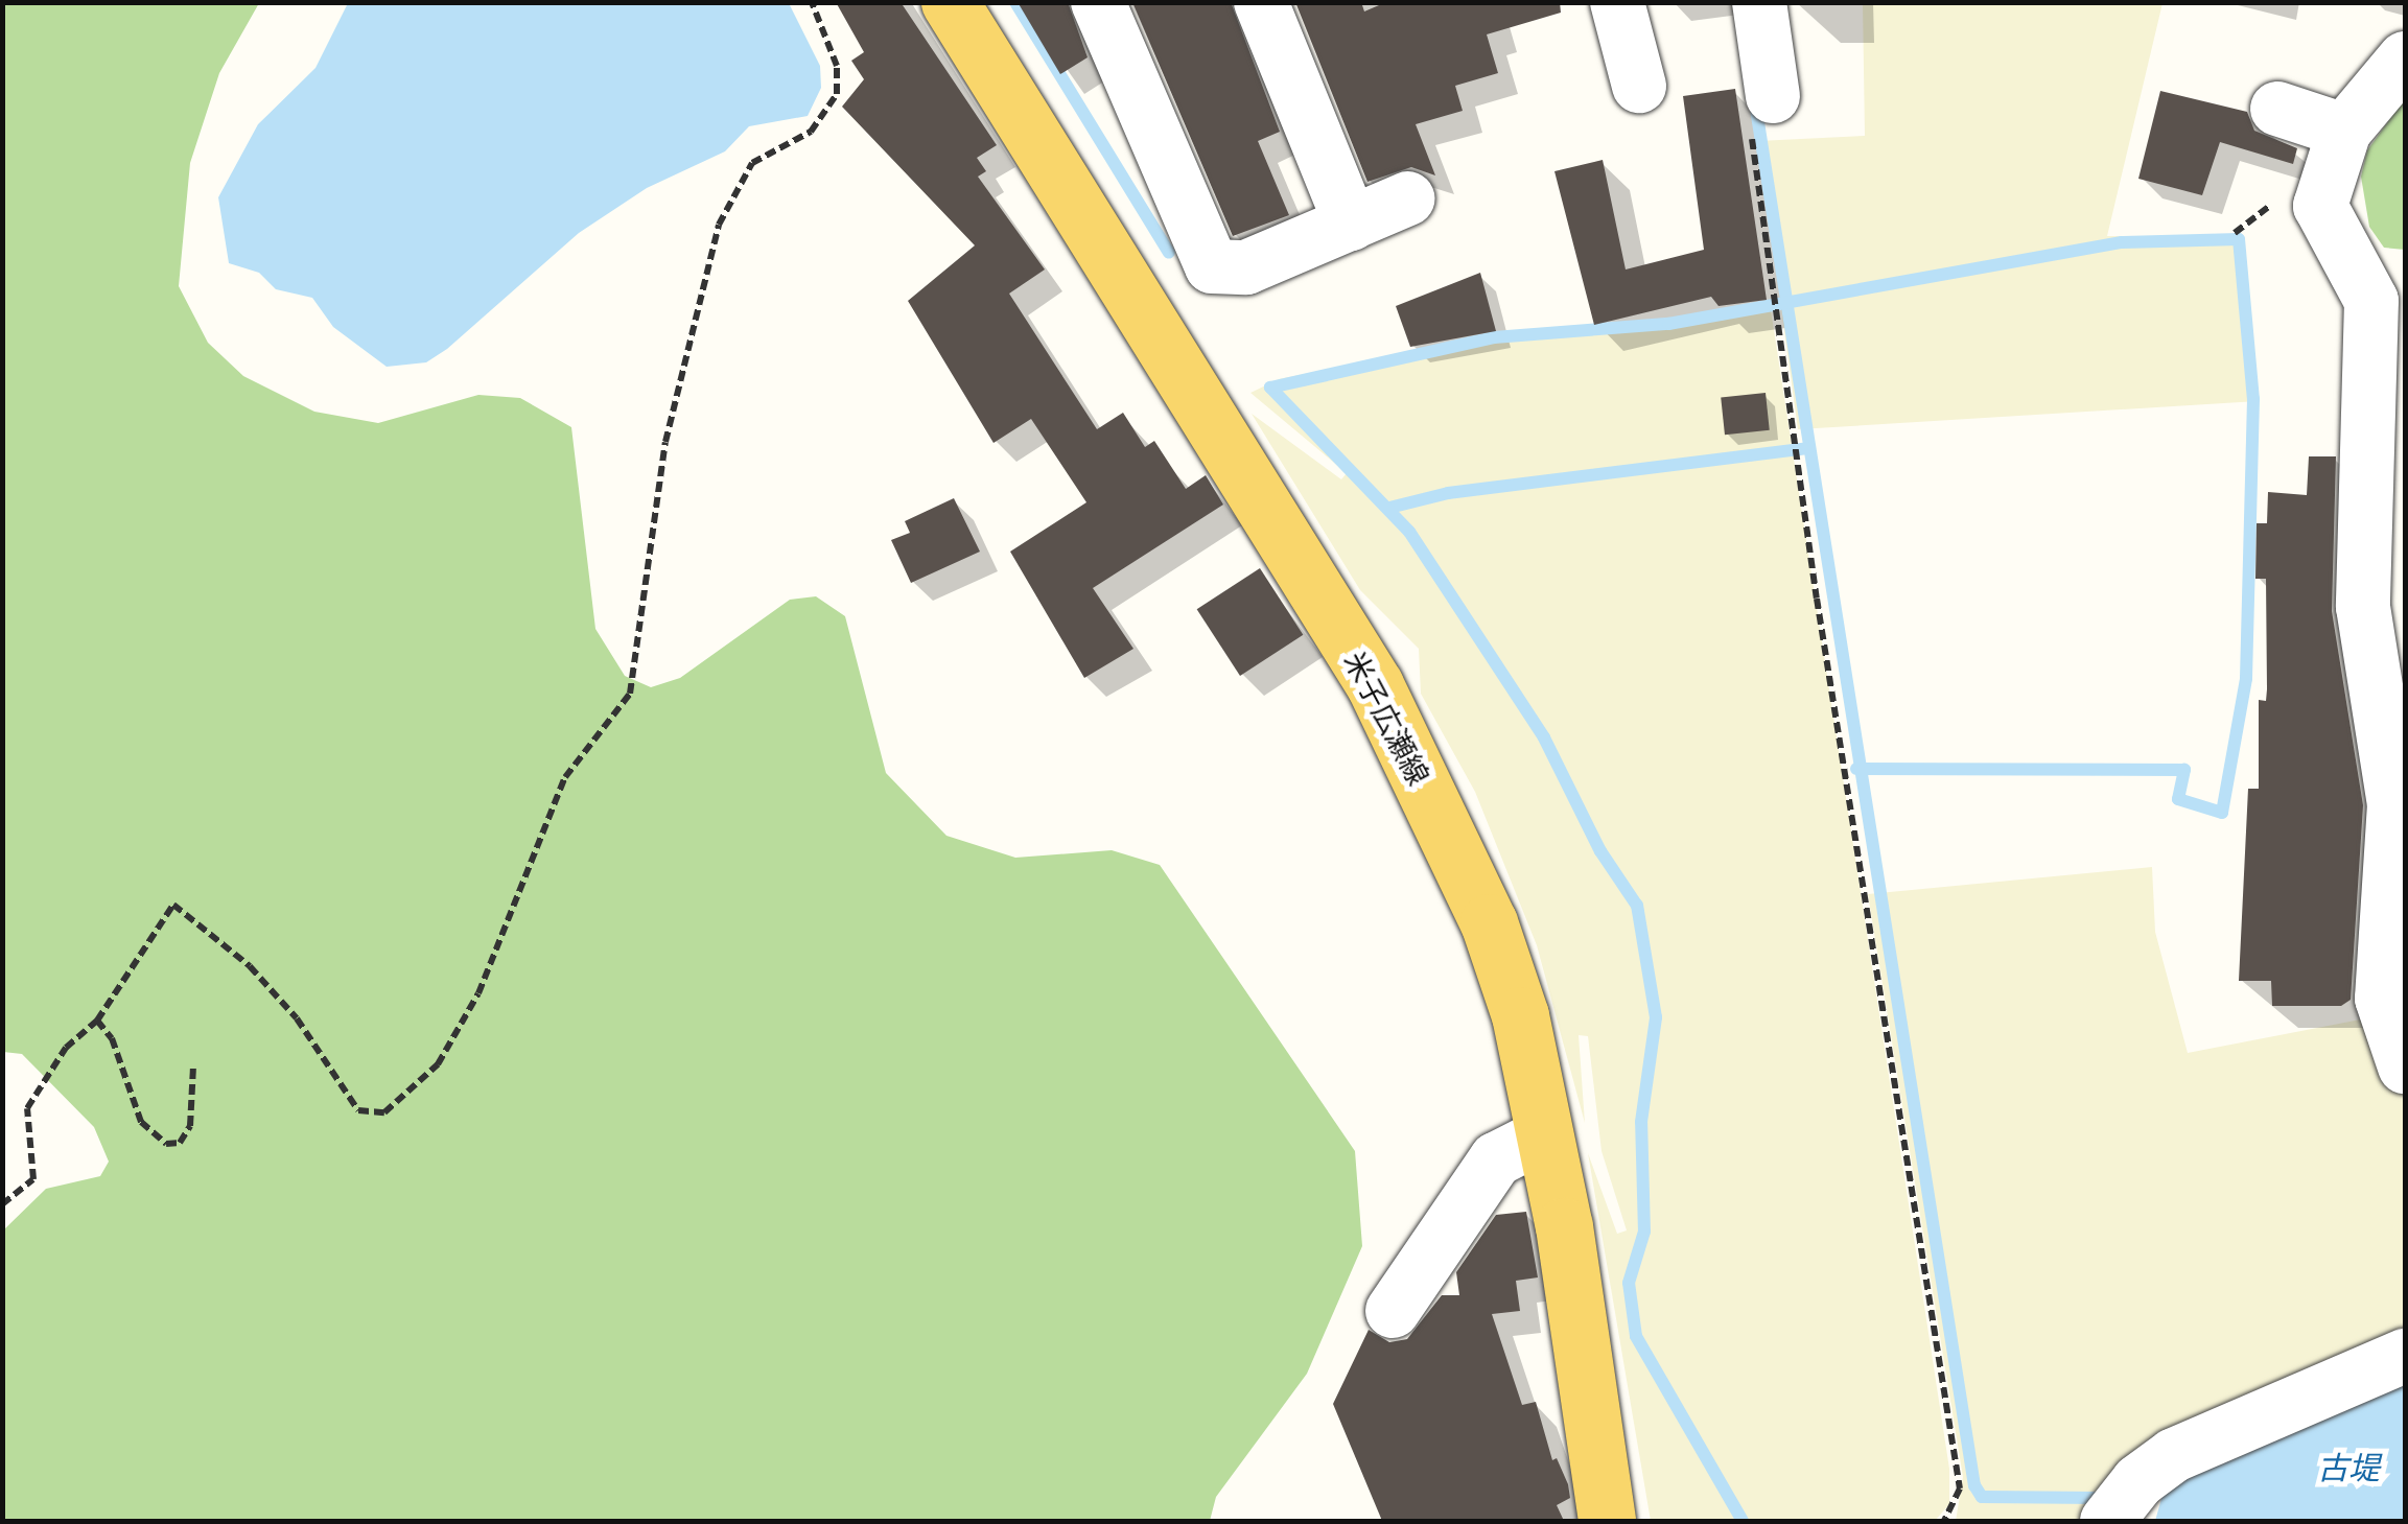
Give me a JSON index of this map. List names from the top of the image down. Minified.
{"streets":{"main road":["米子広瀬線"]},"water":["古堤"]}
